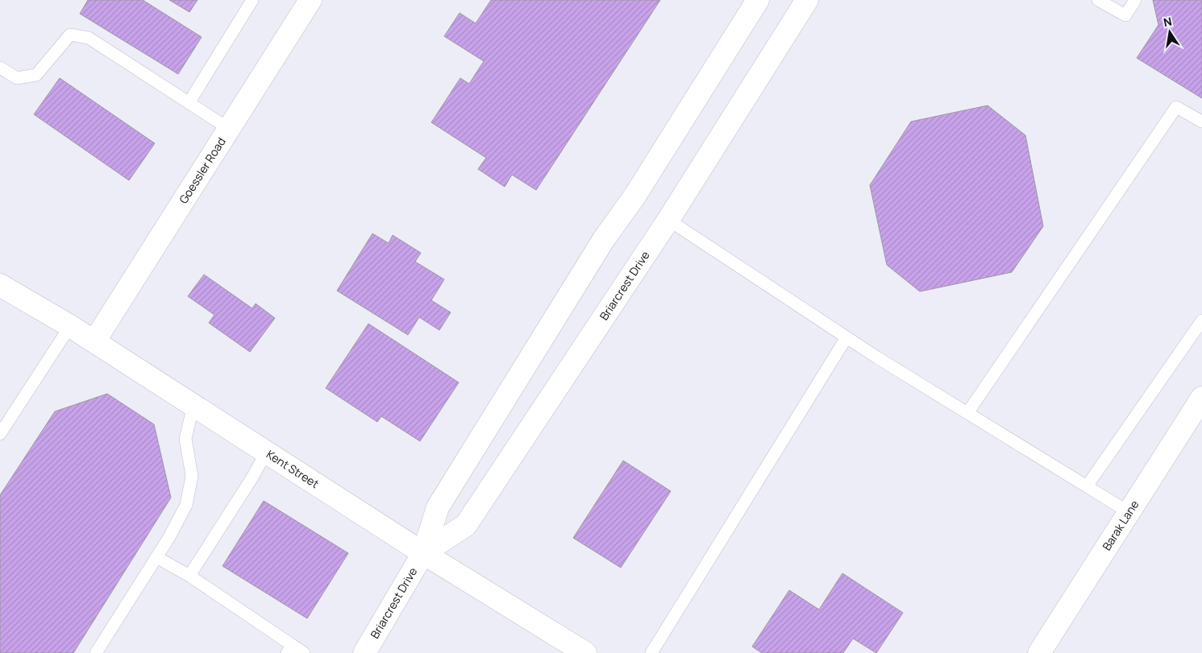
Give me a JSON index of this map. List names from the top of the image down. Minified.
{"streets":{"main road":["Goessler Road","Briarcrest Drive","Kent Street","Barak Lane"]},"crossings":[["Goessler Road","Kent Street"],["Briarcrest Drive","Kent Street"]],"north":"top"}
